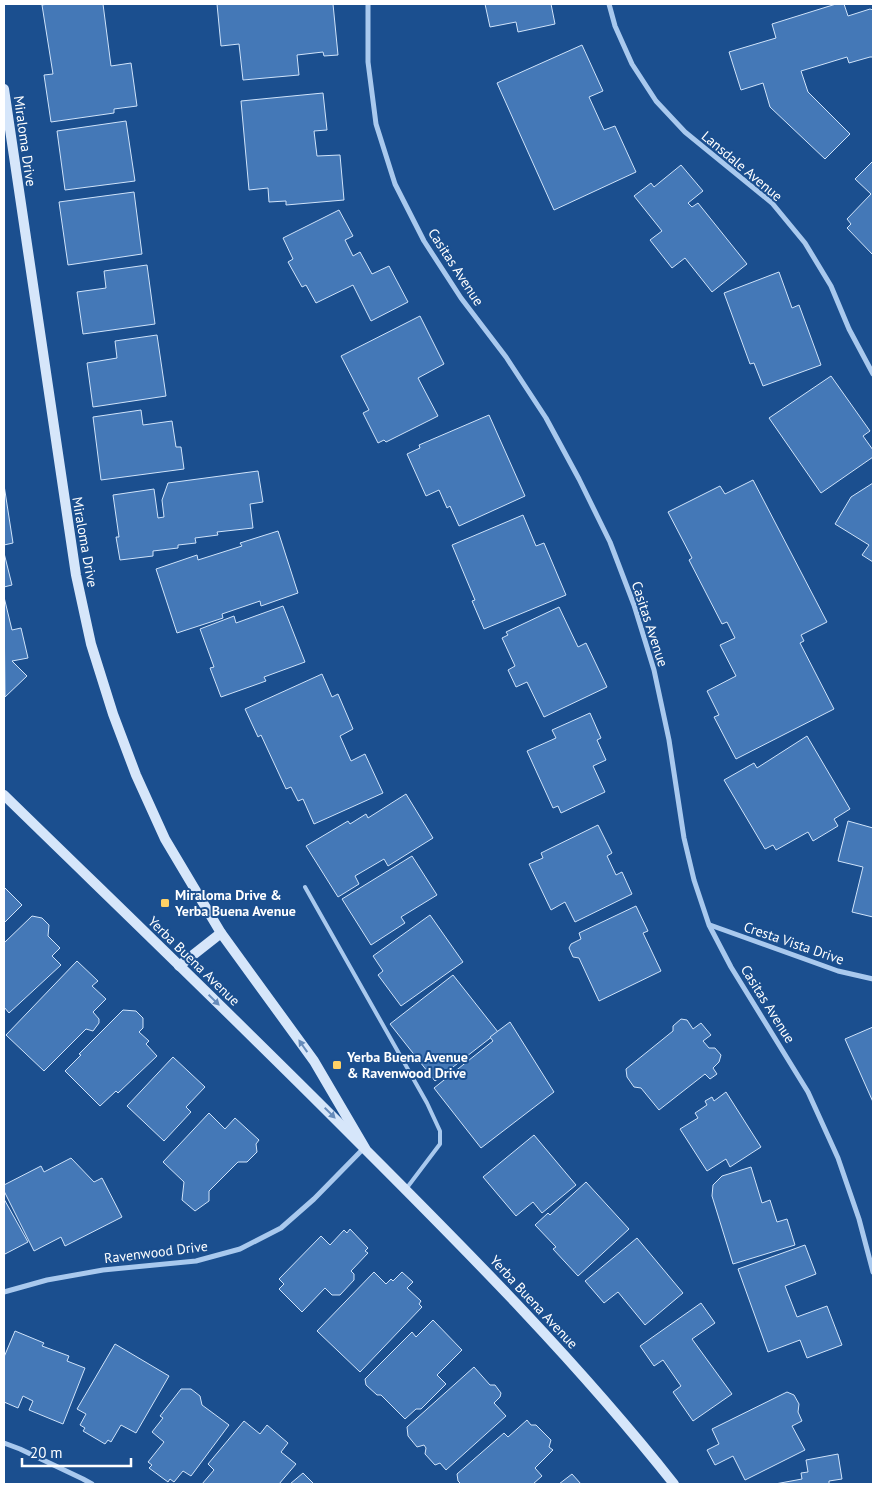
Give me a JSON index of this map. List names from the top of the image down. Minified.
{"streets":{"street":["Miraloma Drive","Lansdale Avenue","Casitas Avenue","Cresta Vista Drive","Yerba Buena Avenue","Ravenwood Drive"]},"crossings":[["Miraloma Drive","Yerba Buena Avenue"],["Casitas Avenue","Cresta Vista Drive"],["Yerba Buena Avenue","Ravenwood Drive"]],"places":{"transit":["Miraloma Drive & Yerba Buena Avenue","Yerba Buena Avenue & Ravenwood Drive"]},"scale_bar":"20 m"}
